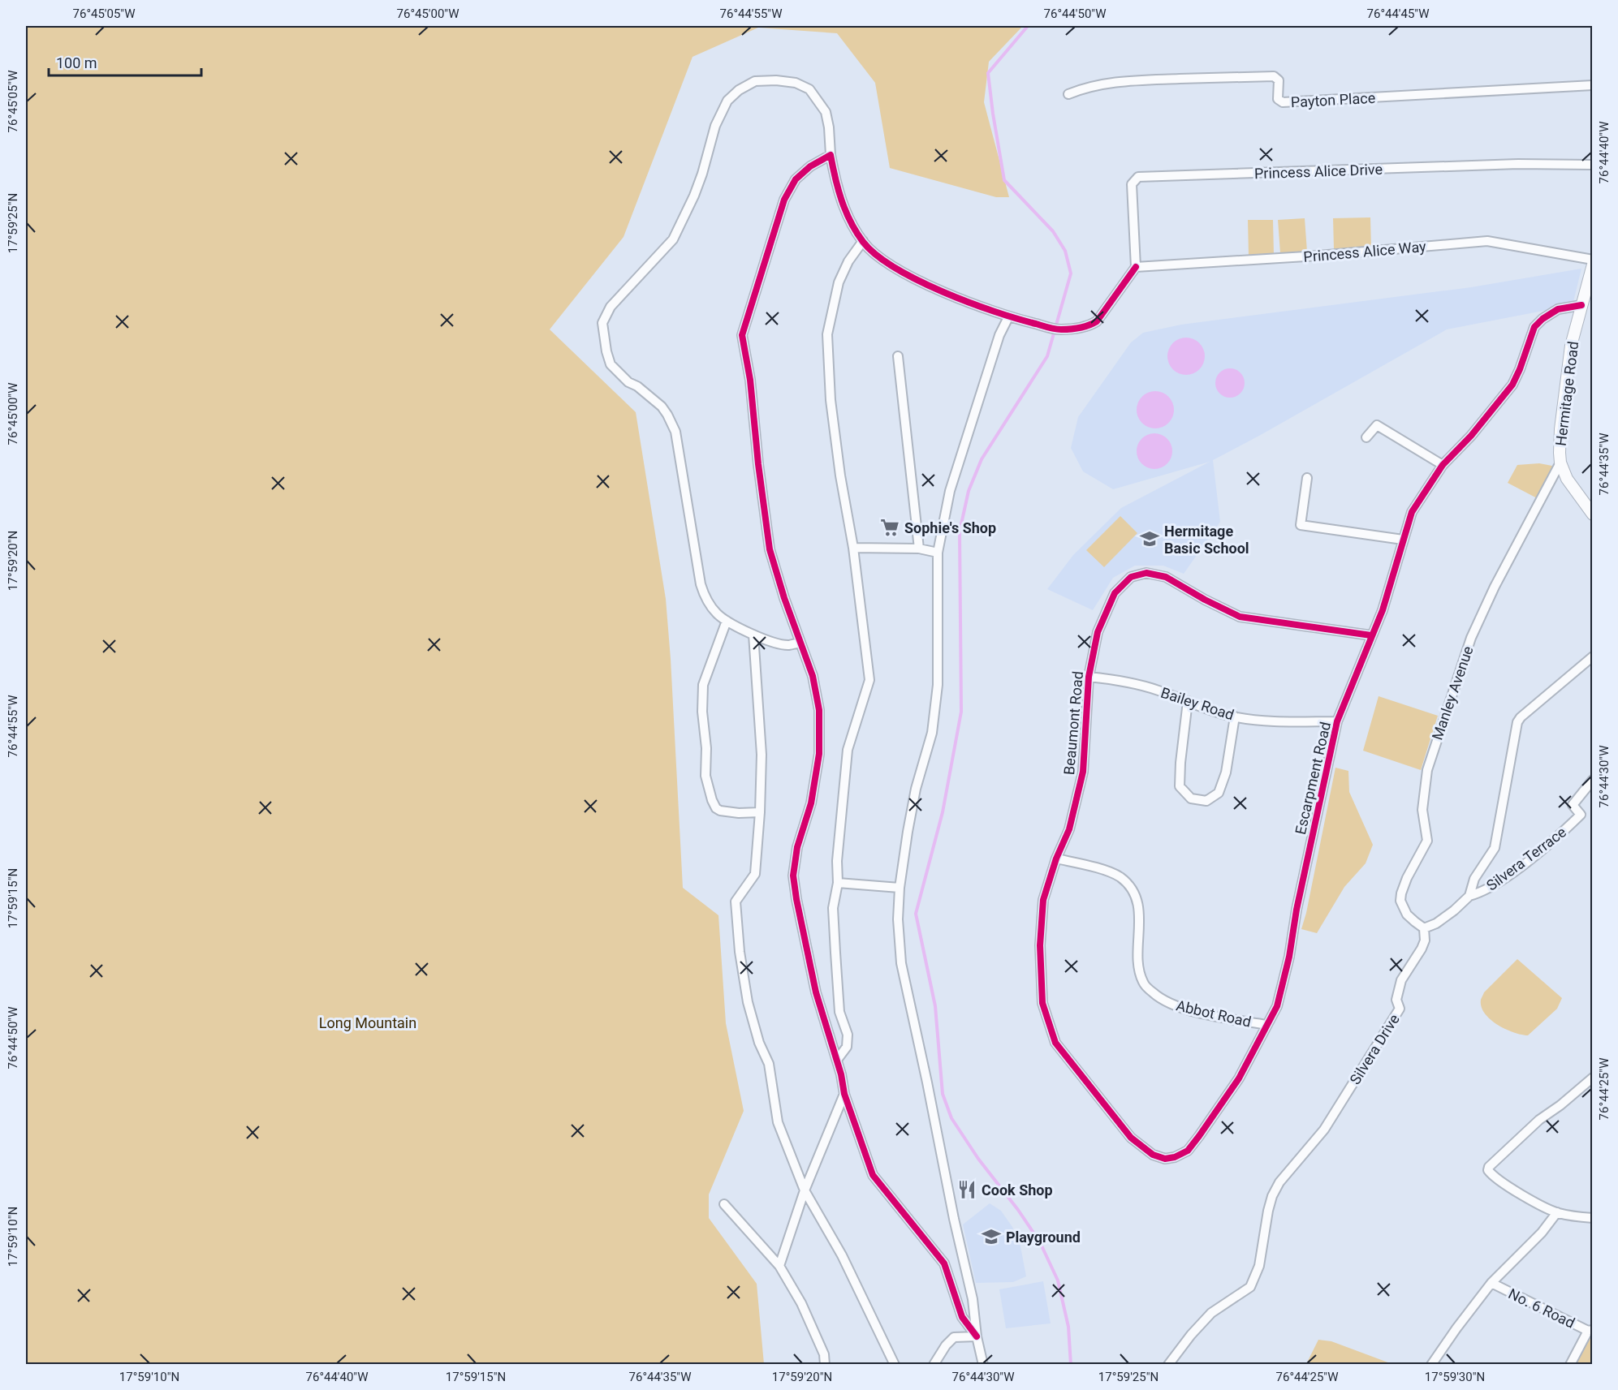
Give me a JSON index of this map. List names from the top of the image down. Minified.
{"streets":{"street":["Payton Place","Princess Alice Drive","Princess Alice Way","Hermitage Road","Manley Avenue","Bailey Road","Beaumont Road","Escarpment Road","Silvera Terrace","Abbot Road","Silvera Drive","No. 6 Road"]},"crossings":[["Princess Alice Drive","Princess Alice Way"],["Hermitage Road","Manley Avenue"],["Hermitage Road","Escarpment Road"],["Manley Avenue","Silvera Drive"],["Bailey Road","Beaumont Road"],["Bailey Road","Escarpment Road"],["Beaumont Road","Escarpment Road"],["Beaumont Road","Abbot Road"],["Escarpment Road","Abbot Road"]],"parks":["Long Mountain"],"places":{"supermarket":["Sophie's Shop"],"school or university":["Hermitage Basic School","Playground"],"restaurant":["Cook Shop"]},"scale_bar":"100 m","coordinates":["76°45'05\"W","76°45'00\"W","76°44'55\"W","76°44'50\"W","76°44'45\"W","76°44'40\"W","17°59'25\"N","76°44'35\"W","17°59'20\"N","76°44'30\"W","17°59'15\"N","76°44'25\"W","17°59'10\"N","17°59'30\"N"]}
